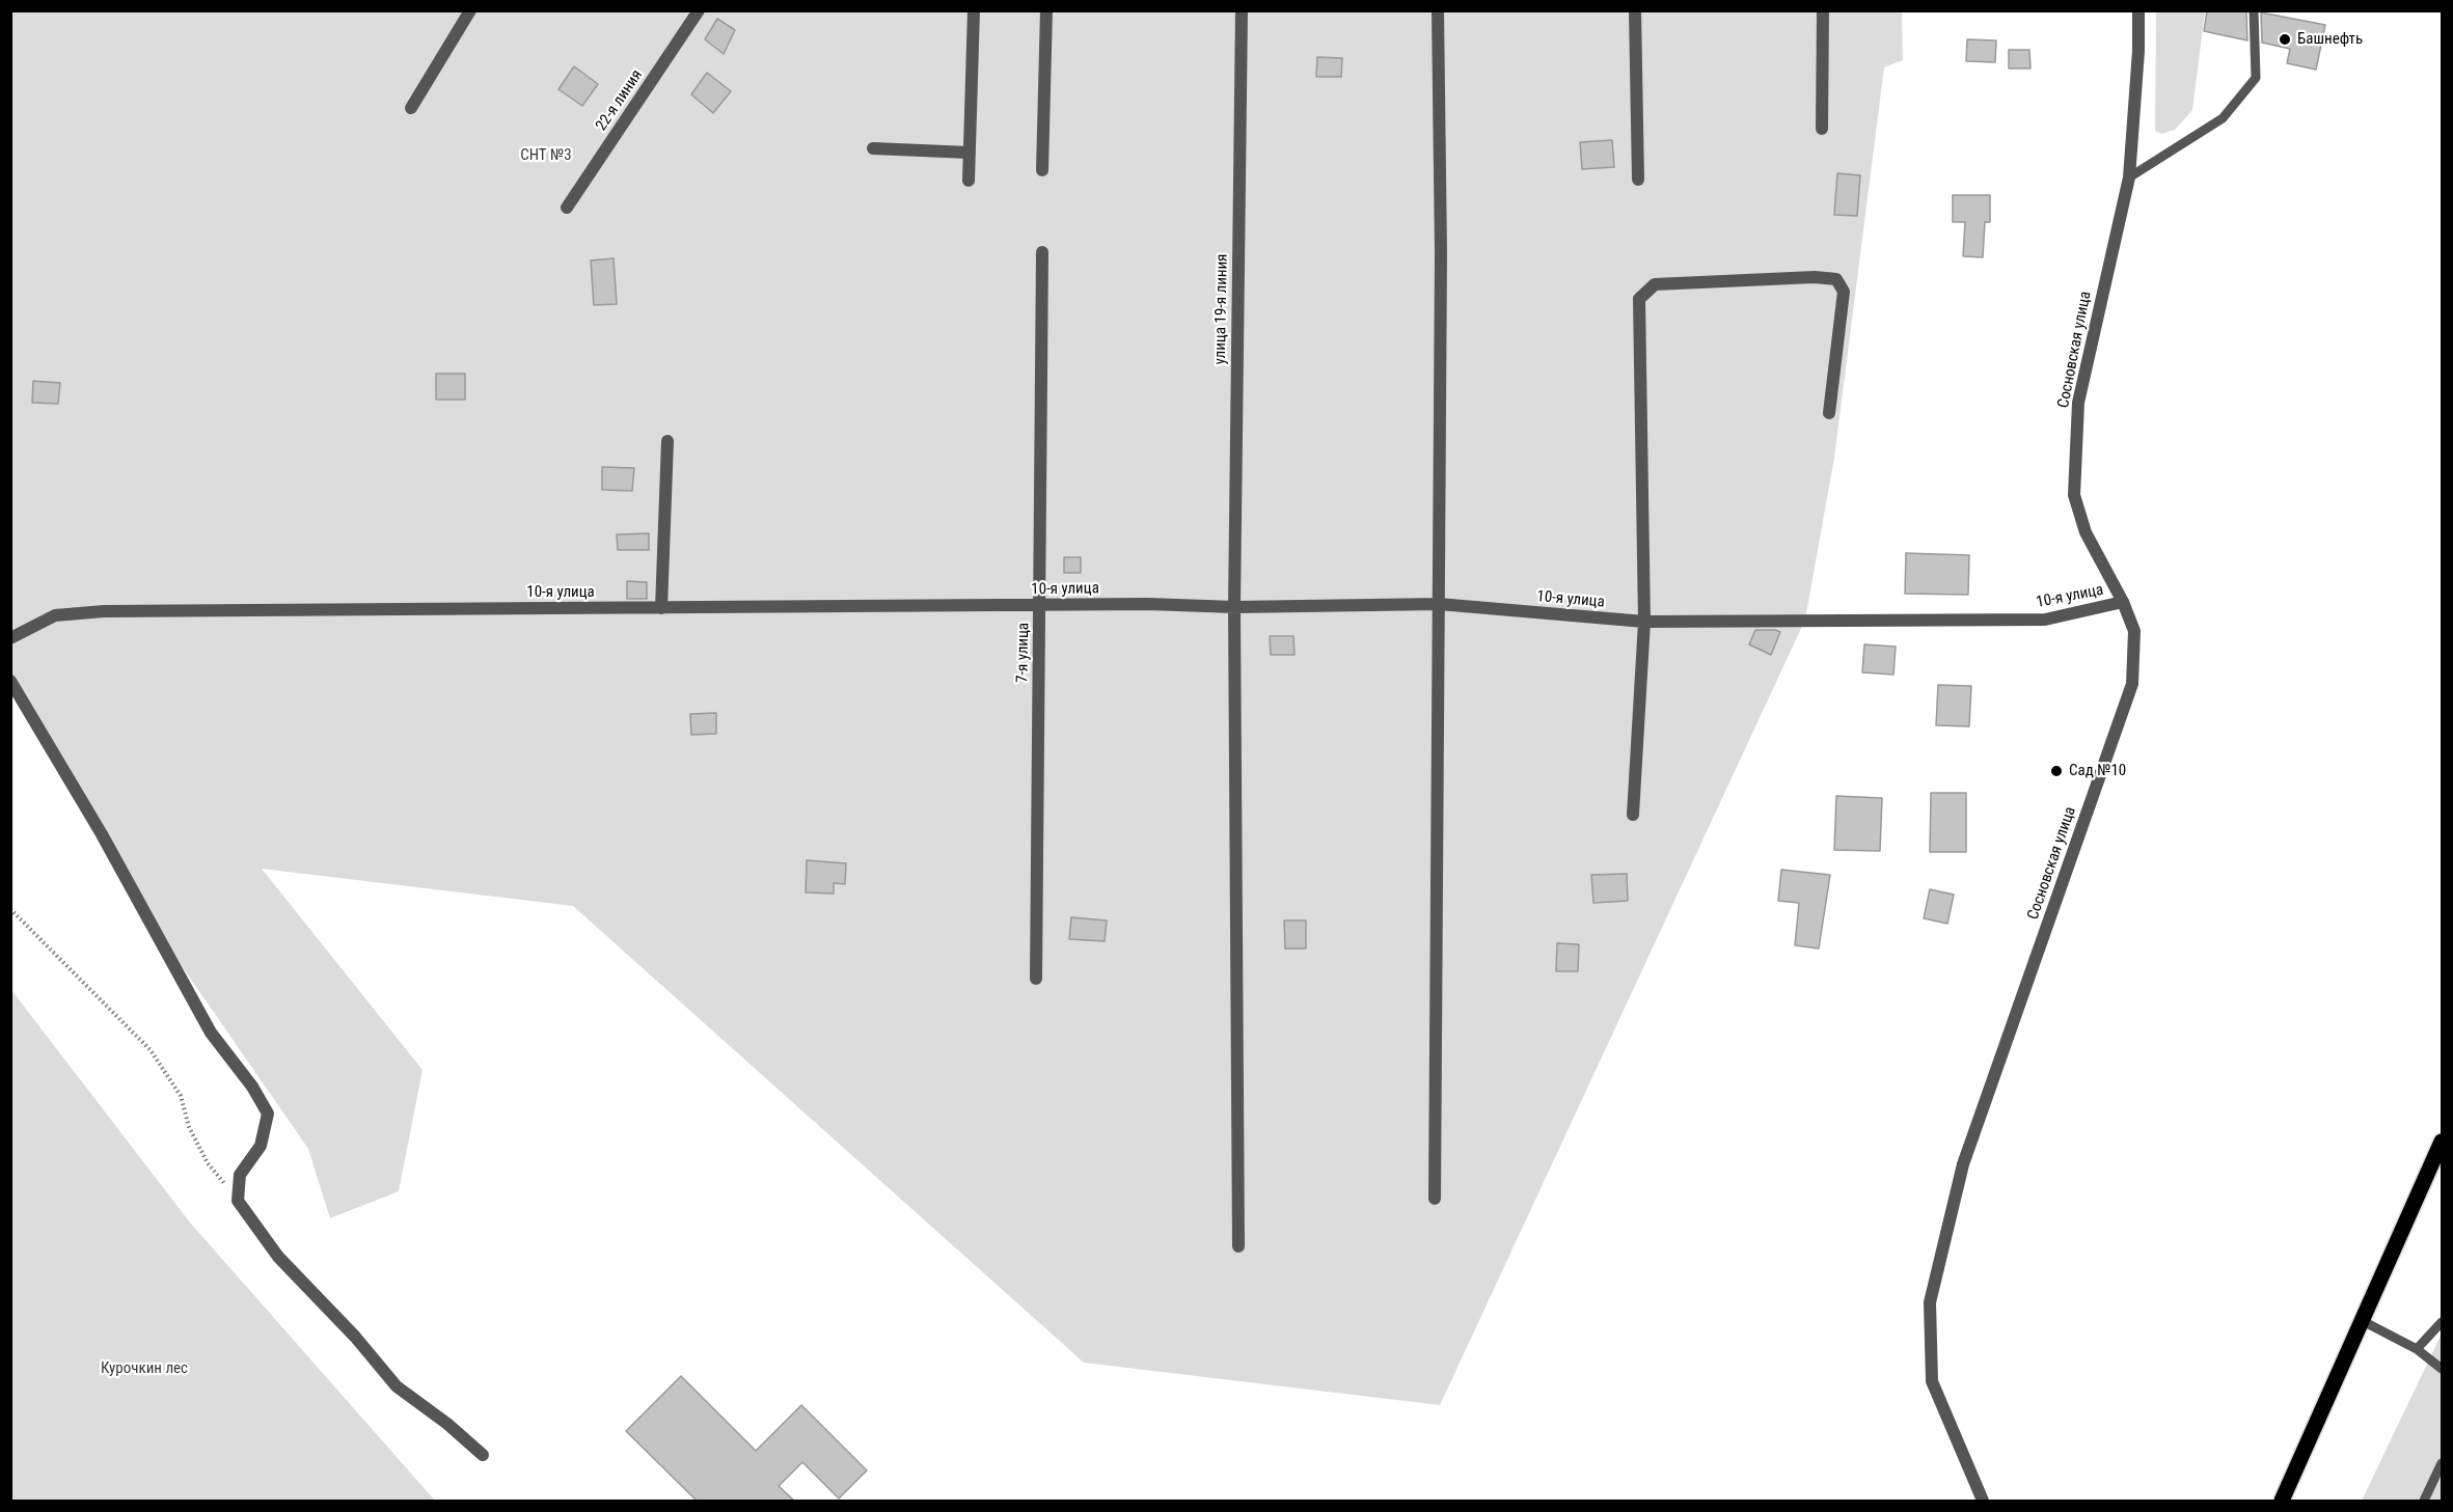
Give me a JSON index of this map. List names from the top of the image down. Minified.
{"streets":{"street":["22-я линия","улица 19-я линия","Сосновская улица","10-я улица","7-я улица"]},"crossings":[["улица 19-я линия","10-я улица"],["Сосновская улица","10-я улица"],["10-я улица","7-я улица"]],"parks":["СНТ №3","Курочкин лес"],"places":["Башнефть","Сад №10"]}
